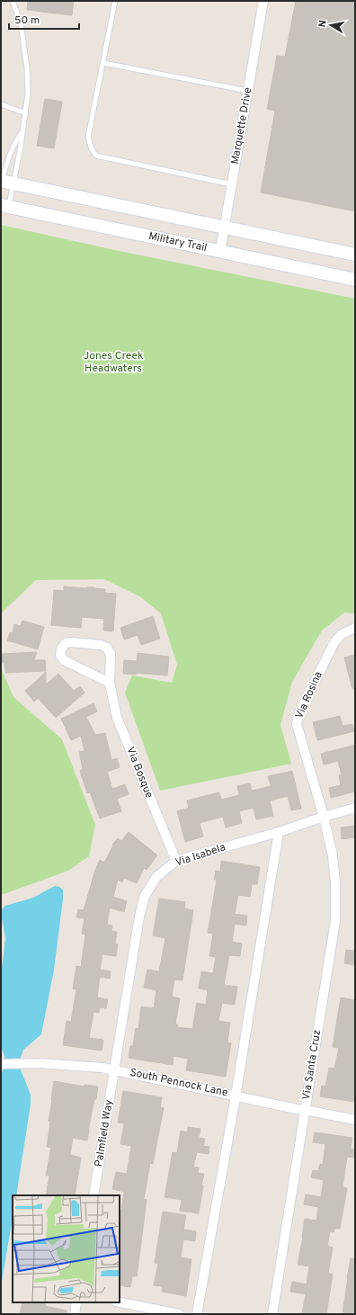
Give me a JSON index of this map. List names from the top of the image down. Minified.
{"streets":{"main road":["Military Trail"],"street":["Marquette Drive","Via Rosina","Via Bosque","Via Isabela","Via Santa Cruz","South Pennock Lane","Palmfield Way"]},"crossings":[["Marquette Drive","Military Trail"],["Via Rosina","Via Isabela"],["Via Rosina","Via Santa Cruz"],["Via Bosque","Via Isabela"],["Via Isabela","Via Santa Cruz"],["Via Isabela","South Pennock Lane"],["Via Isabela","Palmfield Way"],["Via Santa Cruz","South Pennock Lane"],["South Pennock Lane","Palmfield Way"]],"parks":["Jones Creek Headwaters"],"scale_bar":"50 m","north":"left"}
